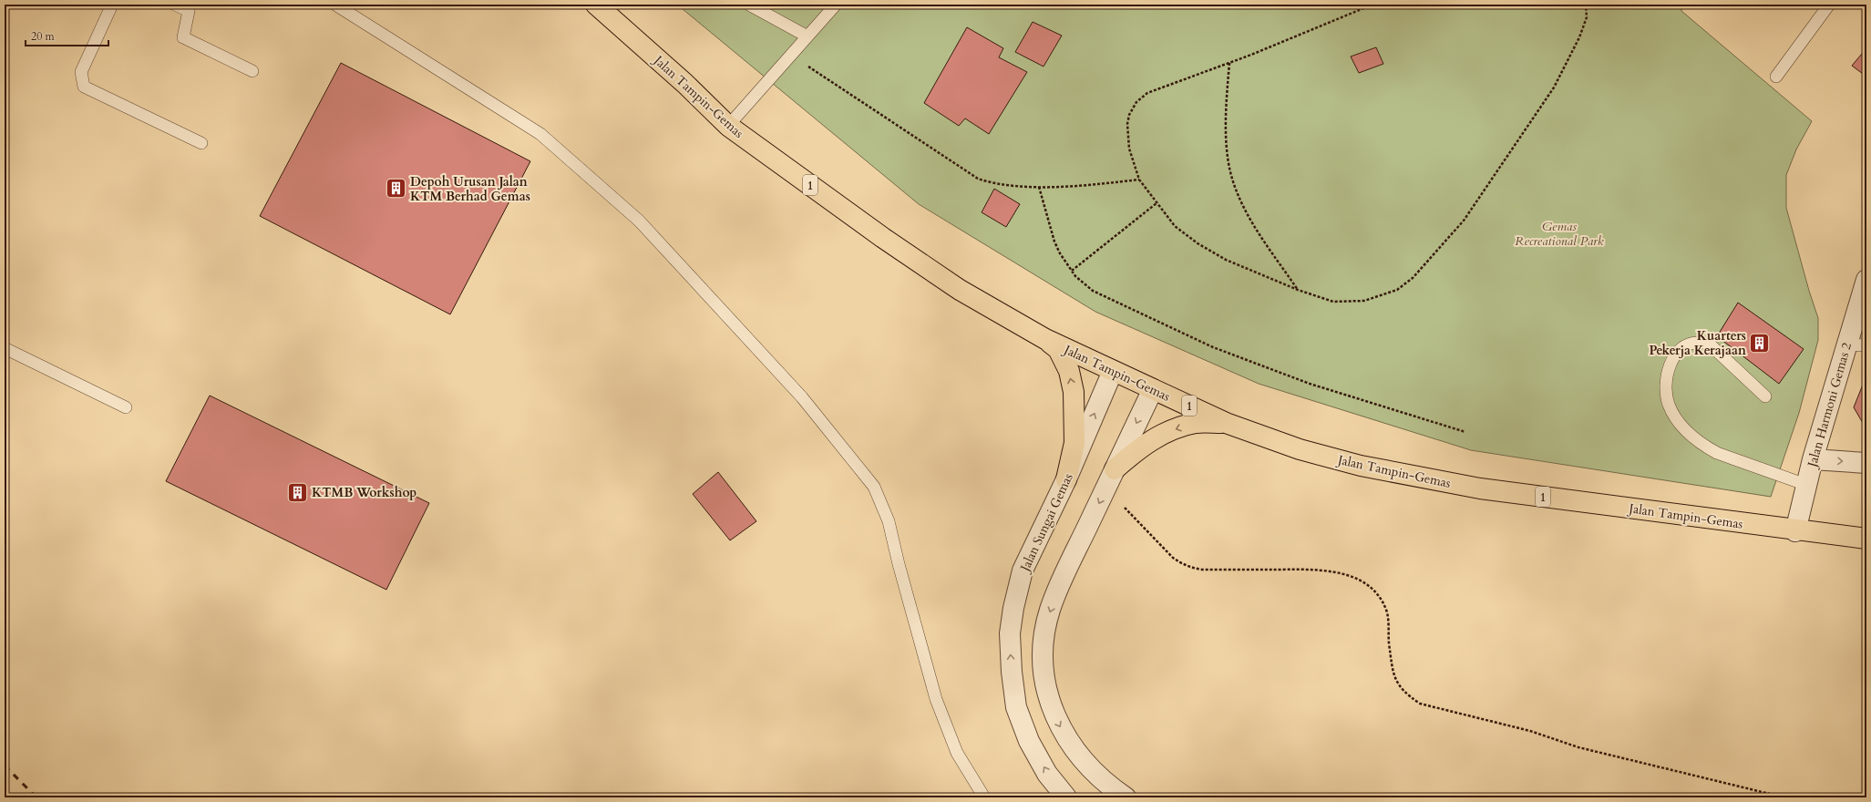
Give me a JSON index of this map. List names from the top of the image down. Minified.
{"streets":{"highway":["Jalan Tampin-Gemas","1"],"street":["Jalan Harmoni Gemas 2","Jalan Sungai Gemas"]},"crossings":[["Jalan Tampin-Gemas","Jalan Harmoni Gemas 2"],["Jalan Tampin-Gemas","Jalan Sungai Gemas"]],"one_way":["Jalan Sungai Gemas"],"parks":["Gemas Recreational Park"],"places":{"building":["Depoh Urusan Jalan KTM Berhad Gemas","Kuarters Pekerja Kerajaan","KTMB Workshop"]},"scale_bar":"20 m"}
